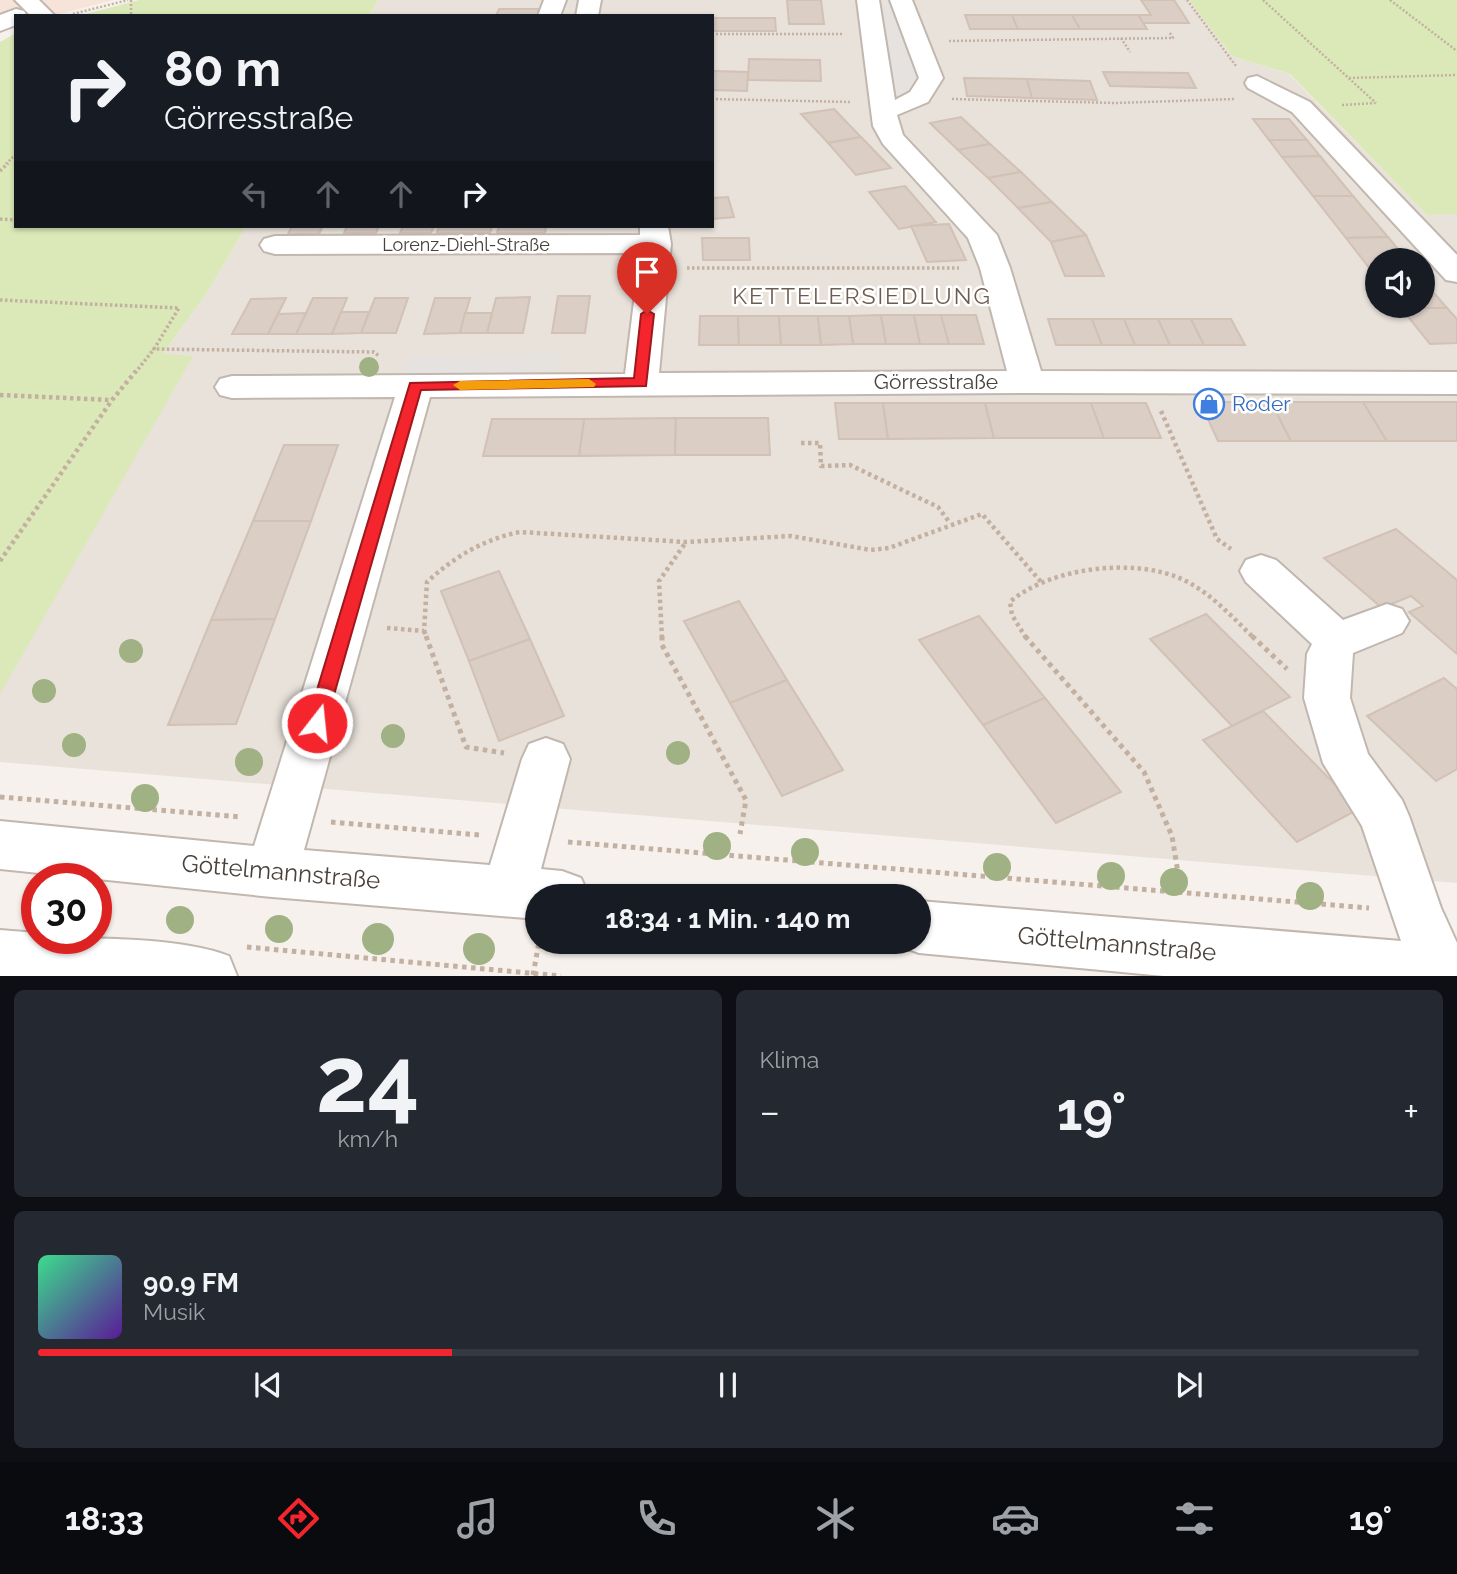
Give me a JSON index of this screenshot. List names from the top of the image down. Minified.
{"streets":{"street":["Lorenz-Diehl-Straße","Görresstraße","Göttelmannstraße"]},"districts":["KETTELERSIEDLUNG"],"places":{"shop":["Roder"]},"page":{"turn":["80 m","Görresstraße"],"limit":"30","trip":"18:34 · 1 Min. · 140 m","tile":[["24","km/h"],"Klima"],"heat":["−","19°","+"],"song":["90.9 FM","Musik"],"tabs":["18:33","19°"]}}
